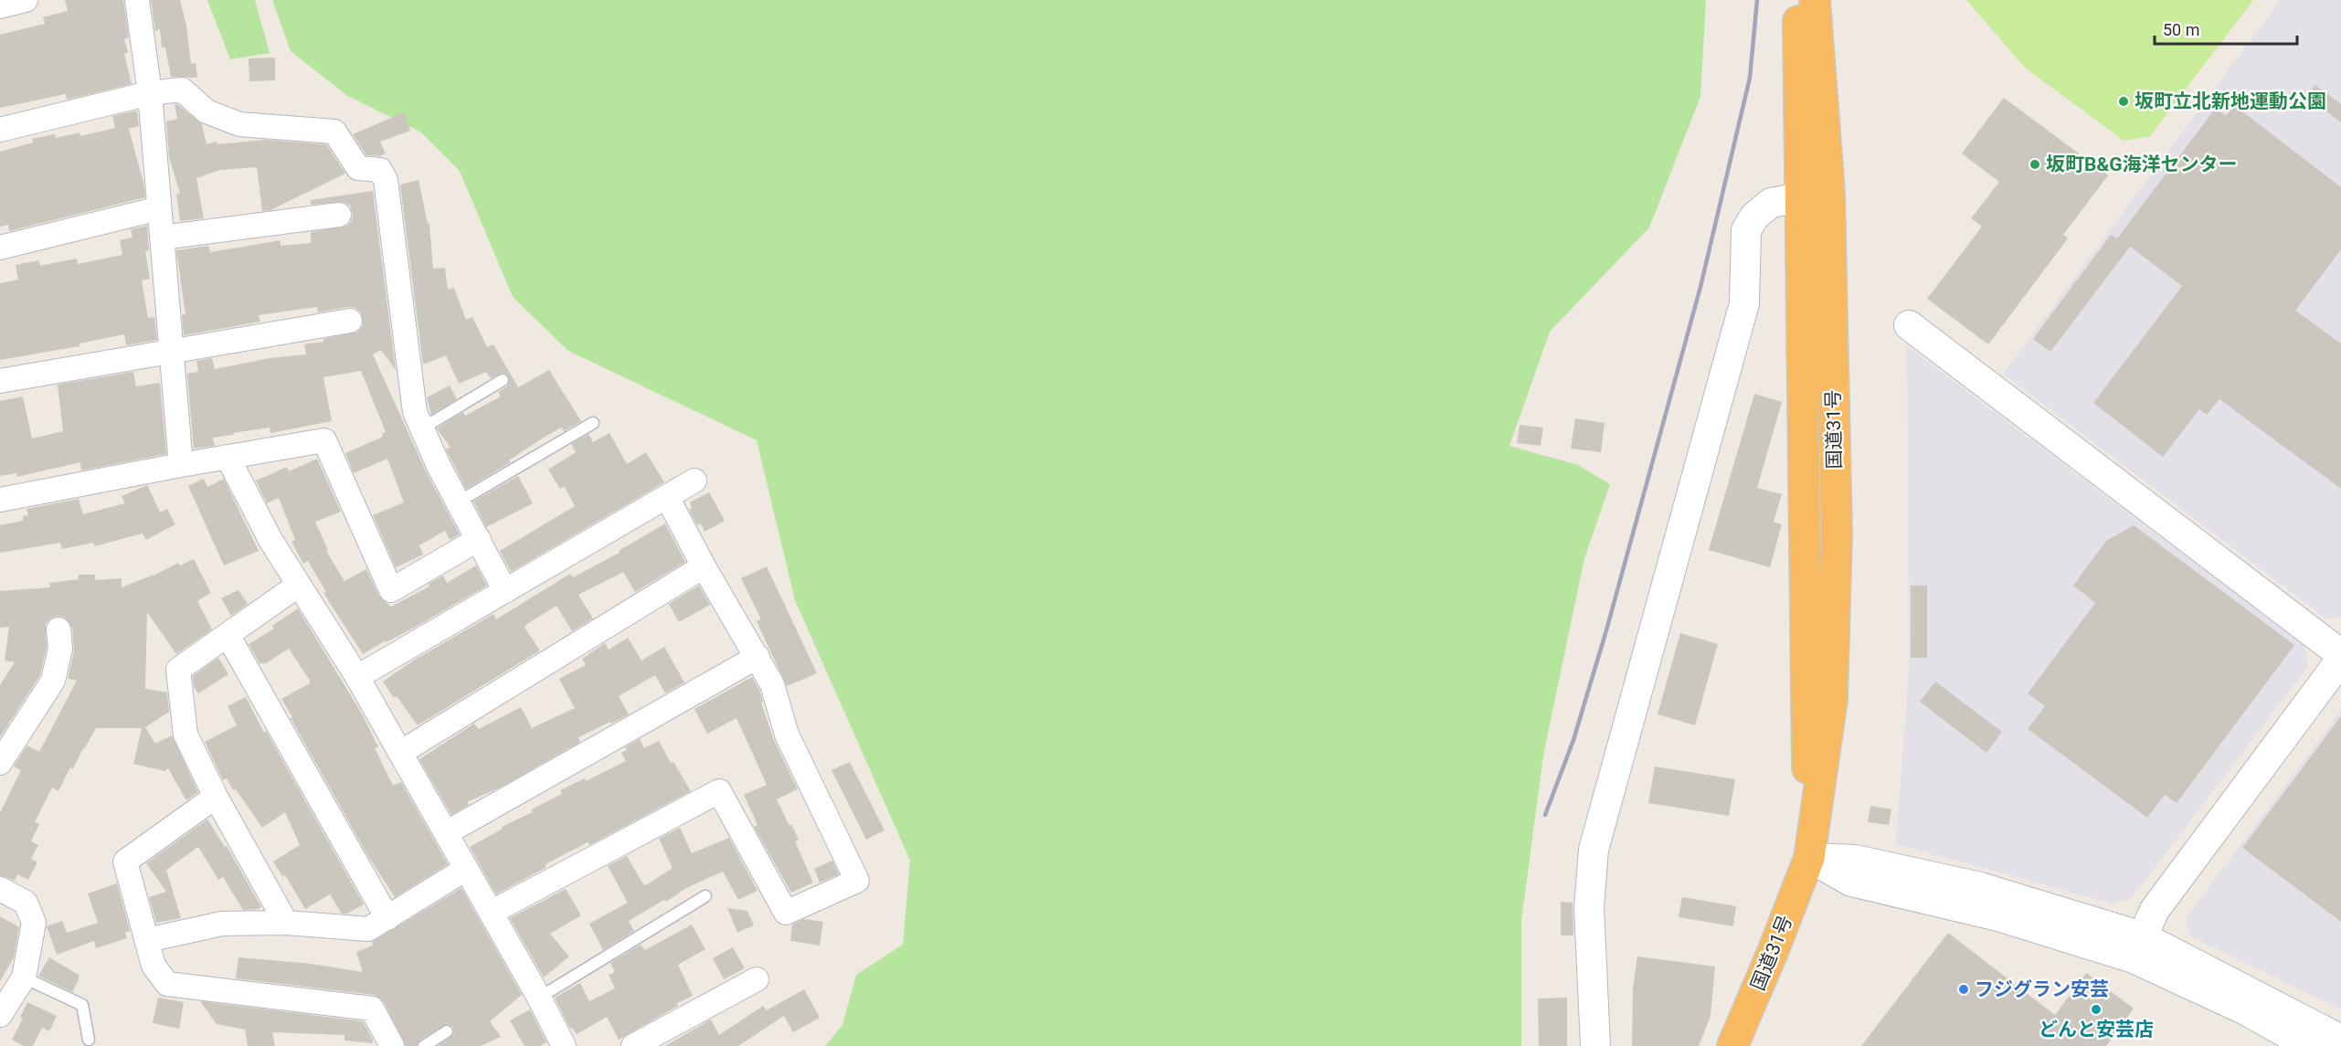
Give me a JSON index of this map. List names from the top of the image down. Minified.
{"streets":{"highway":["国道31号"]},"places":["坂町立北新地運動公園","坂町B&G海洋センター","フジグラン安芸","どんと安芸店"],"scale_bar":"50 m"}
